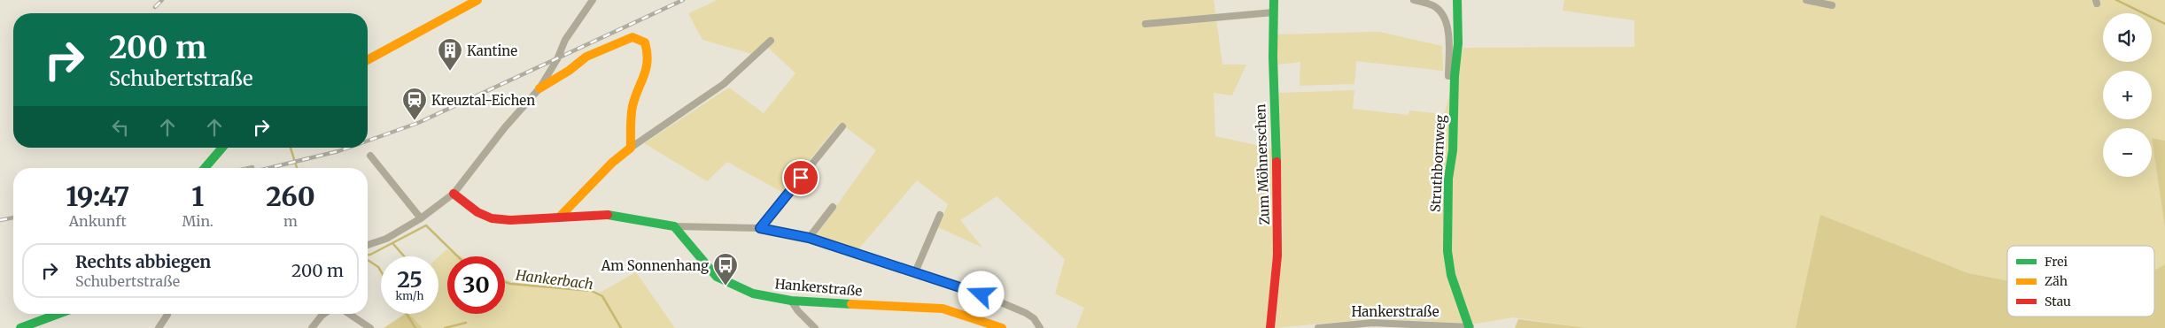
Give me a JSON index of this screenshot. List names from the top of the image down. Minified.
{"streets":{"street":["Struthbornweg","Zum Möhnerschen","Hankerstraße"]},"crossings":[["Struthbornweg","Hankerstraße"]],"water":["Hankerbach"],"places":{"building":["Kantine"],"station":["Kreuztal-Eichen"],"bus stop":["Am Sonnenhang"]},"legend":["Frei","Zäh","Stau"],"page":{"map_buttons":["+","−"],"turn":["200 m","Schubertstraße"],"eta":["19:47","Ankunft","1","Min.","260","m"],"list":[{"name":"Rechts abbiegen","note":"Schubertstraße","value":"200 m"}],"speed":"25 km/h","limit":"30"}}
